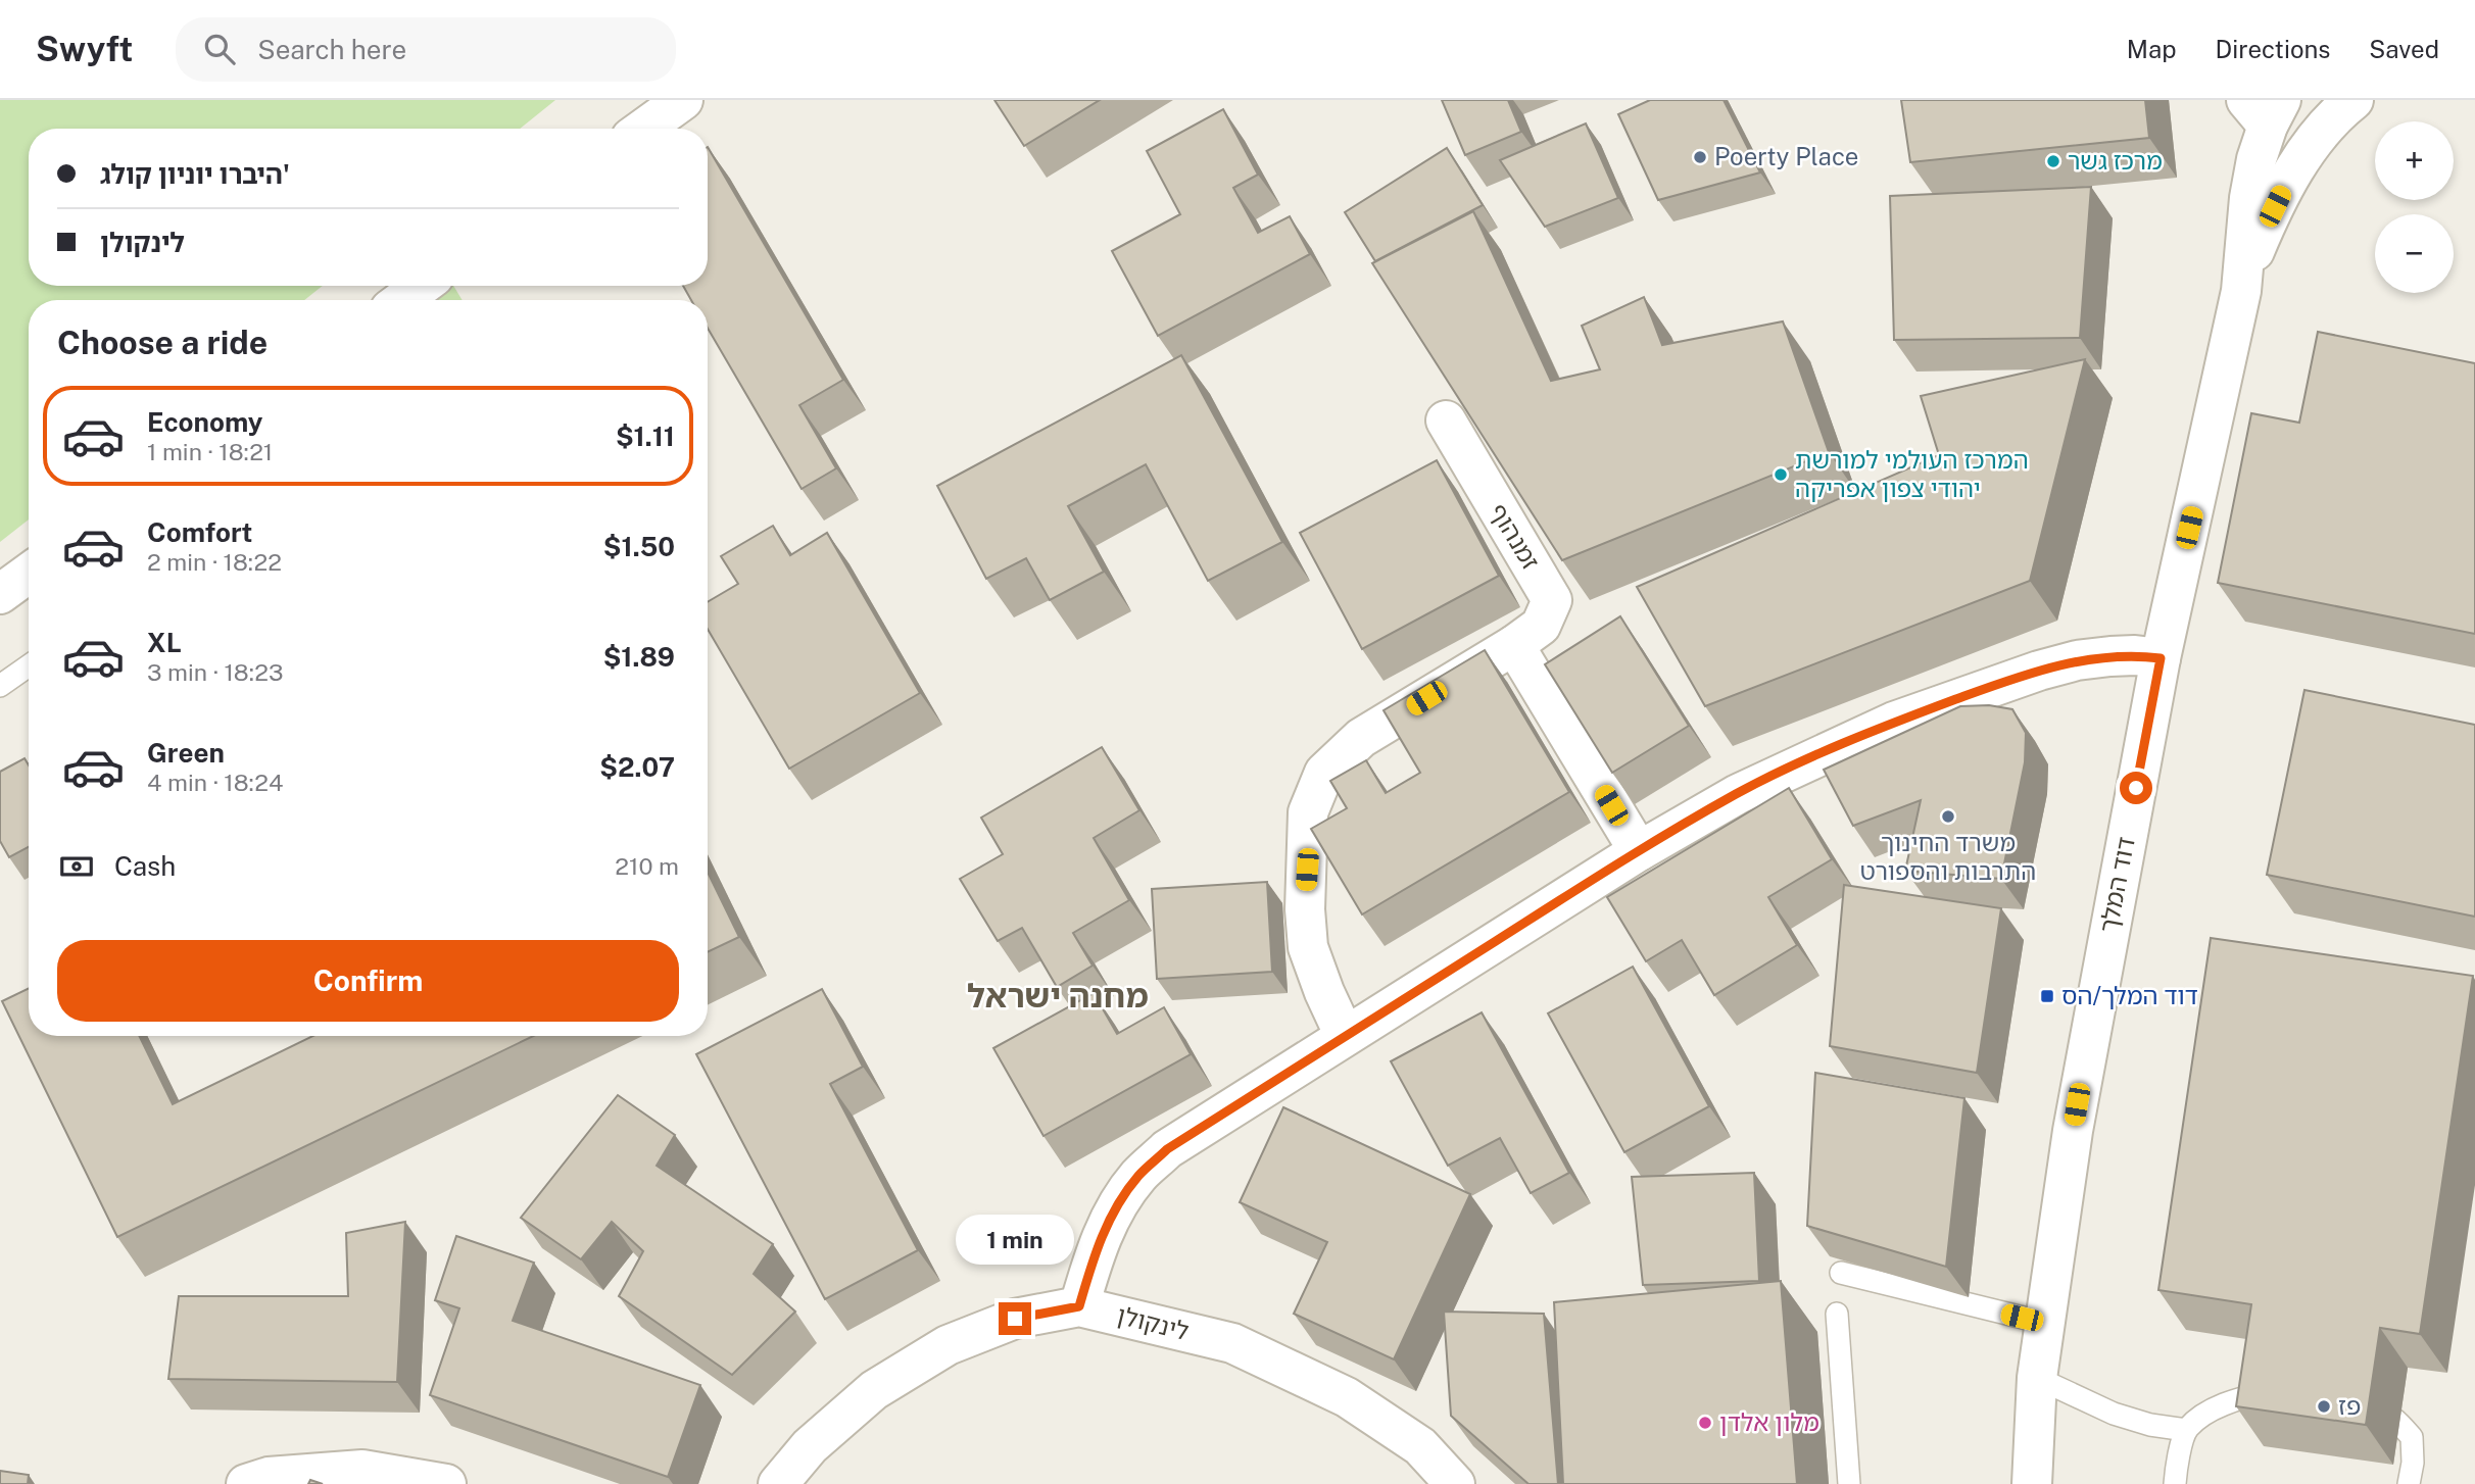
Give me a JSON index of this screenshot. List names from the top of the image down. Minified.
{"streets":{"street":["זמנהוף","דוד המלך","לינקולן"]},"districts":["מחנה ישראל"],"places":{"other":["Poerty Place","מרכז גשר","המרכז העולמי למורשת יהודי צפון אפריקה","משרד החינוך התרבות והספורט","פז","מלון אלדן"],"transit":["דוד המלך/הס"]},"page":{"header":"Swyft","search":"Search here","nav":["Map","Directions","Saved"],"map_buttons":["+","−"],"banner":["היברו יוניון קולג'","לינקולן"],"heading":"Choose a ride","list":[{"name":"Economy","note":"1 min · 18:21","value":"$1.11"},{"name":"Comfort","note":"2 min · 18:22","value":"$1.50"},{"name":"XL","note":"3 min · 18:23","value":"$1.89"},{"name":"Green","note":"4 min · 18:24","value":"$2.07"}],"pay":["Cash","210 m"],"buttons":"Confirm","bubble":"1 min"}}
